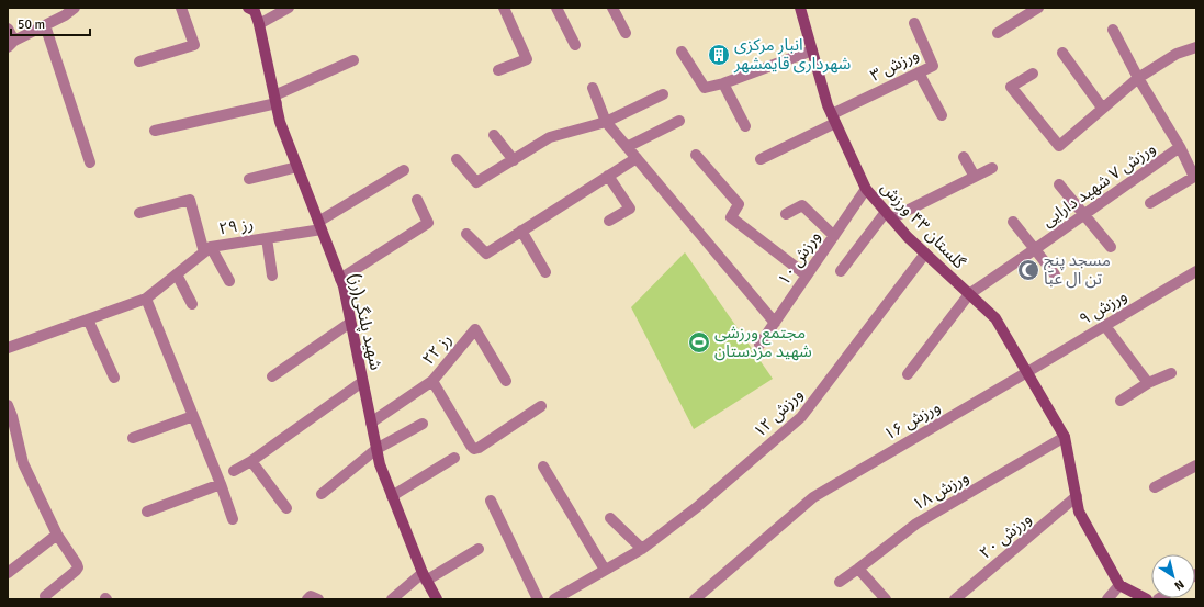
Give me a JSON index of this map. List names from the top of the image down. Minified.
{"streets":{"street":["ورزش ۳","ورزش ۷ شهید دارایی","گلستان ۴۳ ورزش","رز ۲۹","ورزش ۱۰","ورزش ۹","شهید پلنگی(رز)","رز ۲۲","ورزش ۱۲","ورزش ۱۶","ورزش ۱۸","ورزش ۲۰"]},"crossings":[["ورزش ۳","گلستان ۴۳ ورزش"],["ورزش ۷ شهید دارایی","گلستان ۴۳ ورزش"],["گلستان ۴۳ ورزش","ورزش ۱۰"],["گلستان ۴۳ ورزش","ورزش ۹"],["گلستان ۴۳ ورزش","ورزش ۱۲"],["گلستان ۴۳ ورزش","ورزش ۱۶"],["گلستان ۴۳ ورزش","ورزش ۱۸"],["گلستان ۴۳ ورزش","ورزش ۲۰"],["رز ۲۹","شهید پلنگی(رز)"],["ورزش ۹","ورزش ۱۶"],["شهید پلنگی(رز)","رز ۲۲"]],"places":{"building":["انبار مرکزی شهرداری قایمشهر"],"mosque":["مسجد پنج تن ال عبا"],"sports":["مجتمع ورزشی شهید مزدستان"]},"scale_bar":"50 m","north":"bottom right"}
